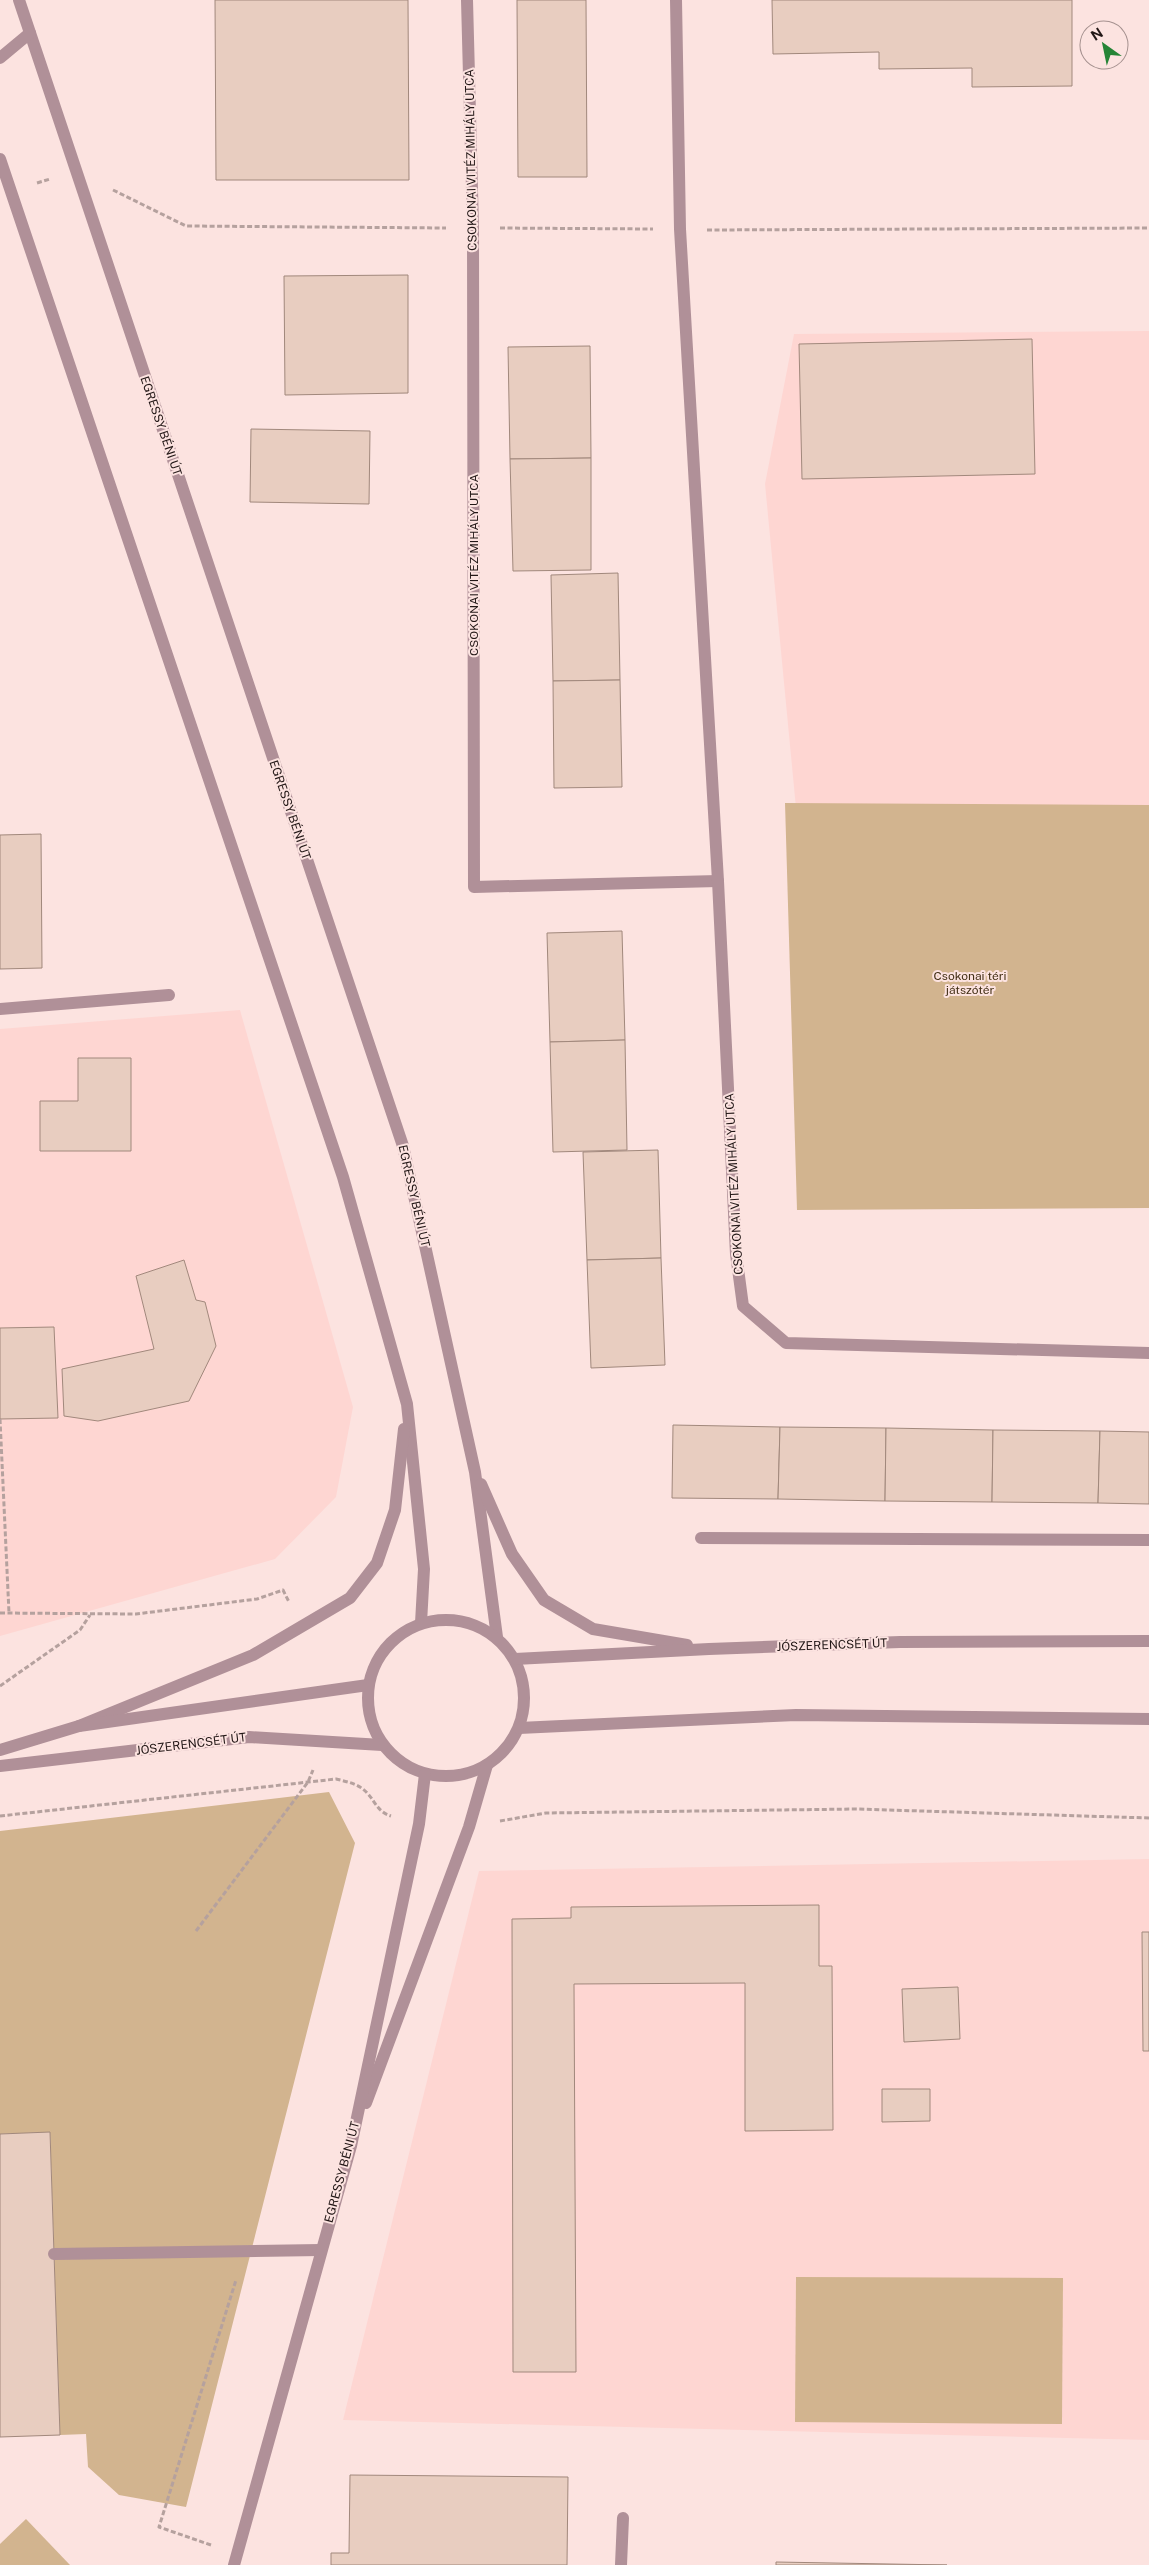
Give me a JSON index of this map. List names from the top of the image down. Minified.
{"streets":{"street":["CSOKONAI VITÉZ MIHÁLY UTCA","EGRESSY BÉNI ÚT","JÓSZERENCSÉT ÚT"]},"crossings":[["EGRESSY BÉNI ÚT","JÓSZERENCSÉT ÚT"]],"parks":["Csokonai téri játszótér"],"north":"top left"}
